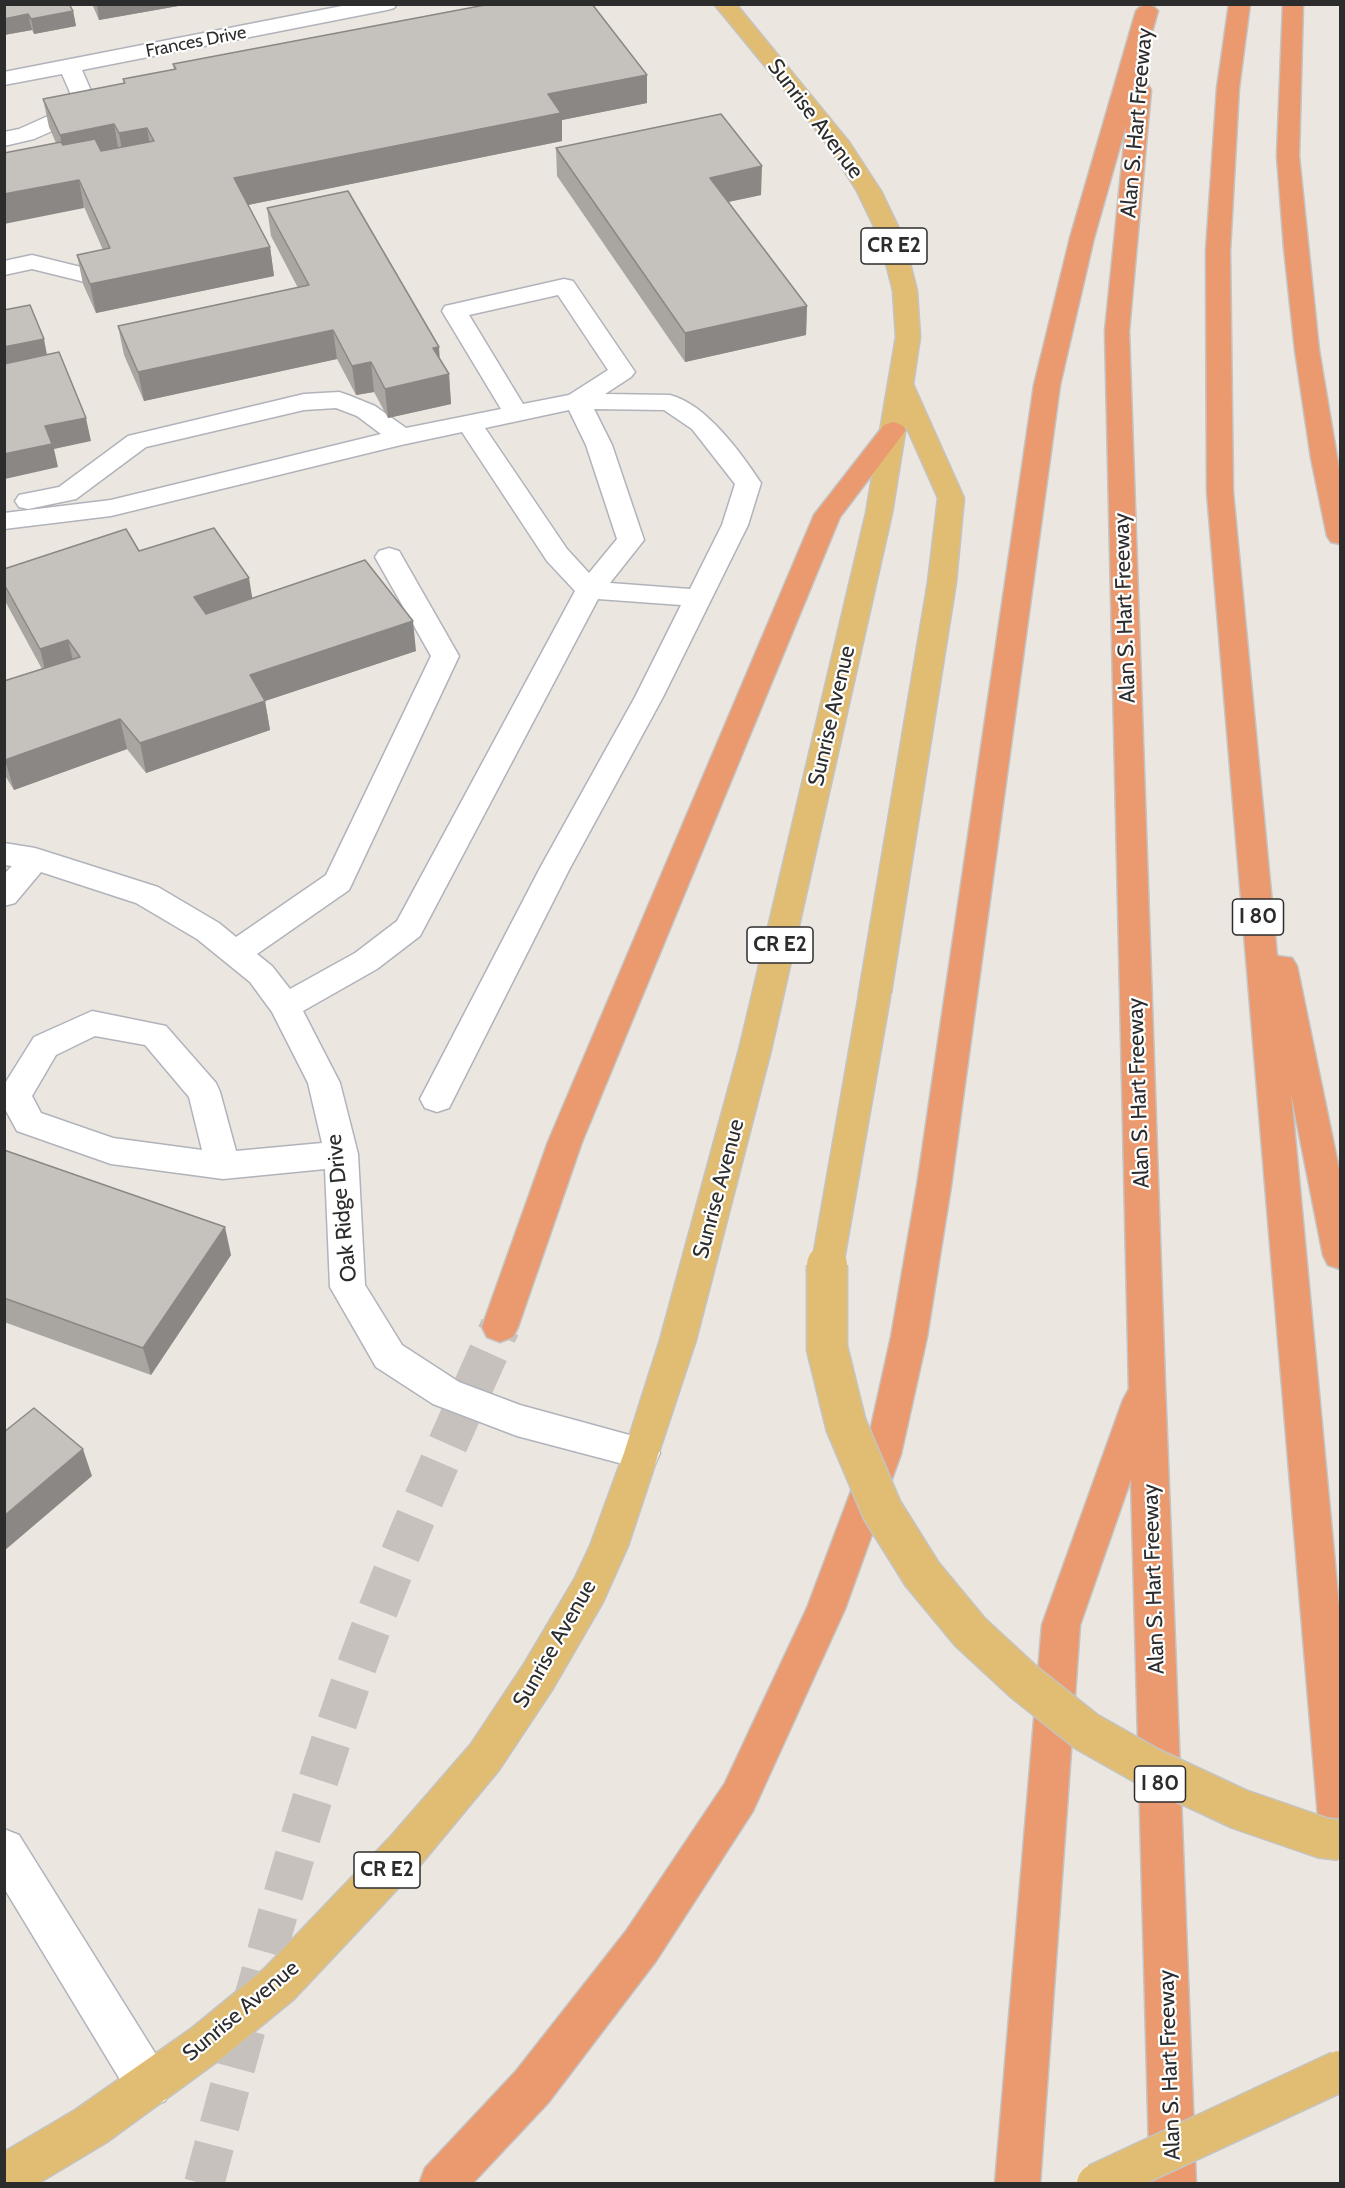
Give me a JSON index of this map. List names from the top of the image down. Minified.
{"streets":{"highway":["Alan S. Hart Freeway","I 80"],"main road":["Sunrise Avenue","CR E2"],"street":["Frances Drive","Oak Ridge Drive"]},"crossings":[["Sunrise Avenue","Oak Ridge Drive"]]}
